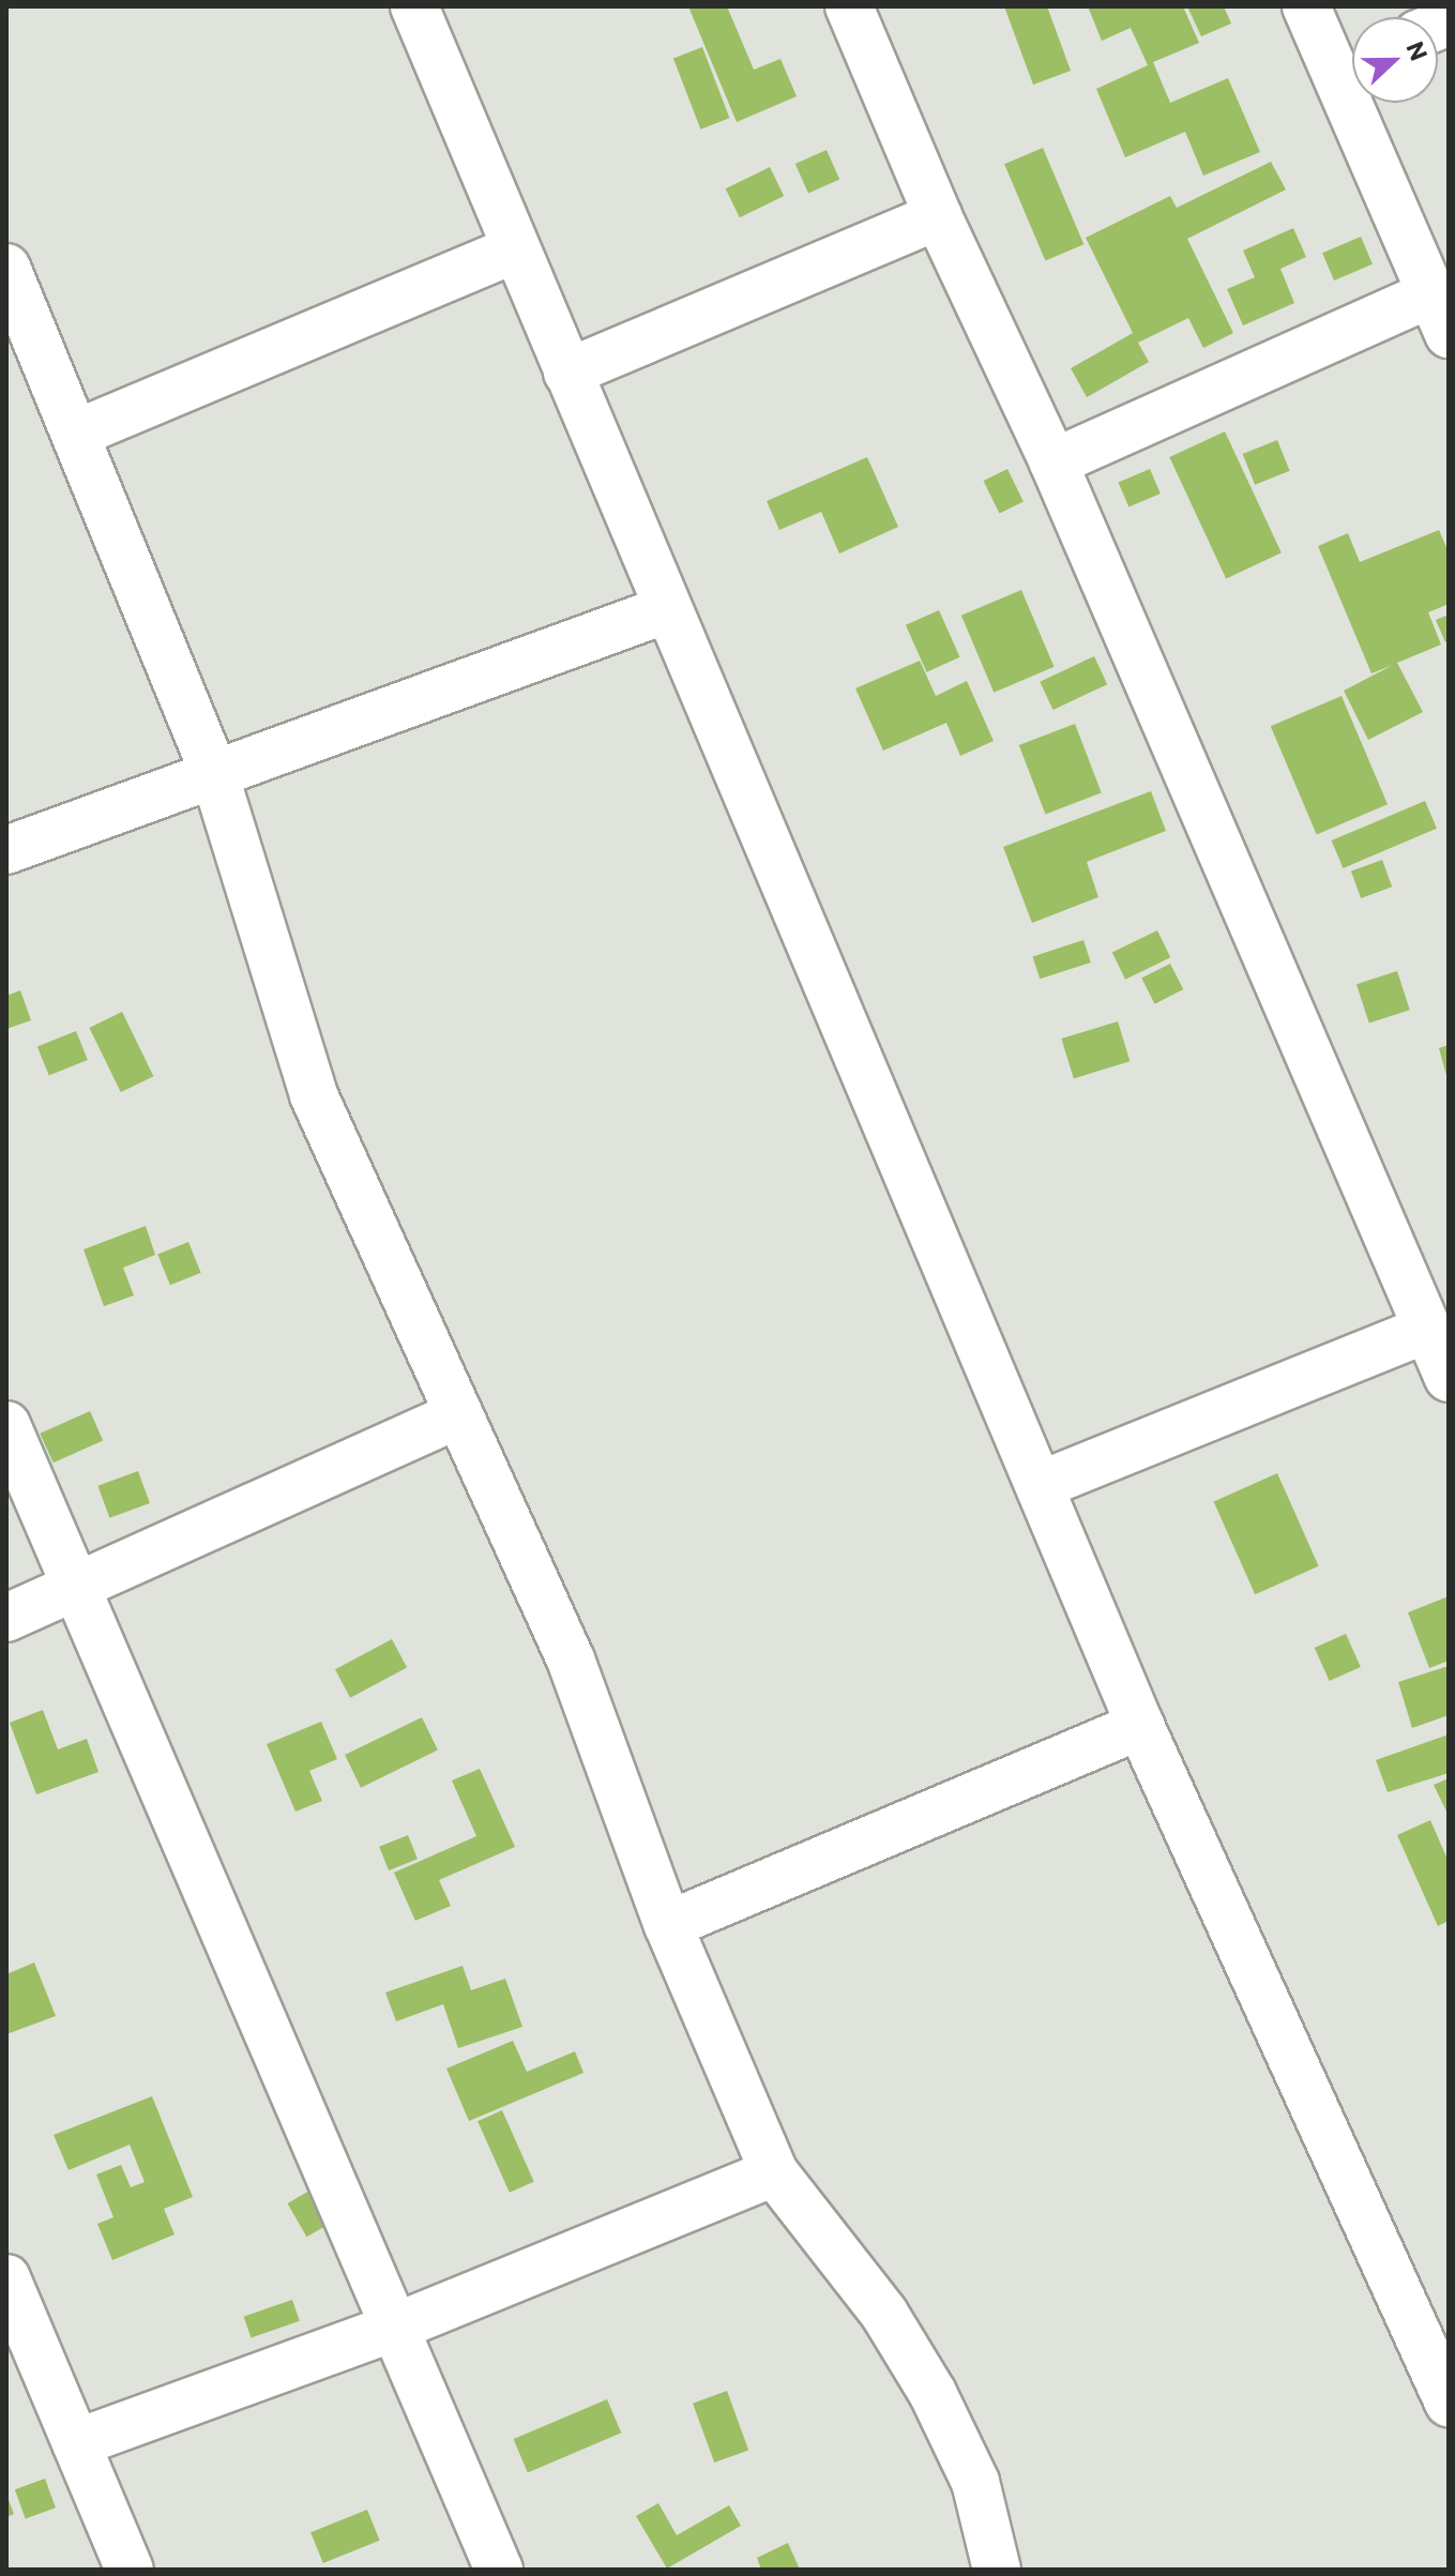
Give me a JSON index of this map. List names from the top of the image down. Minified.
{"north":"right"}
